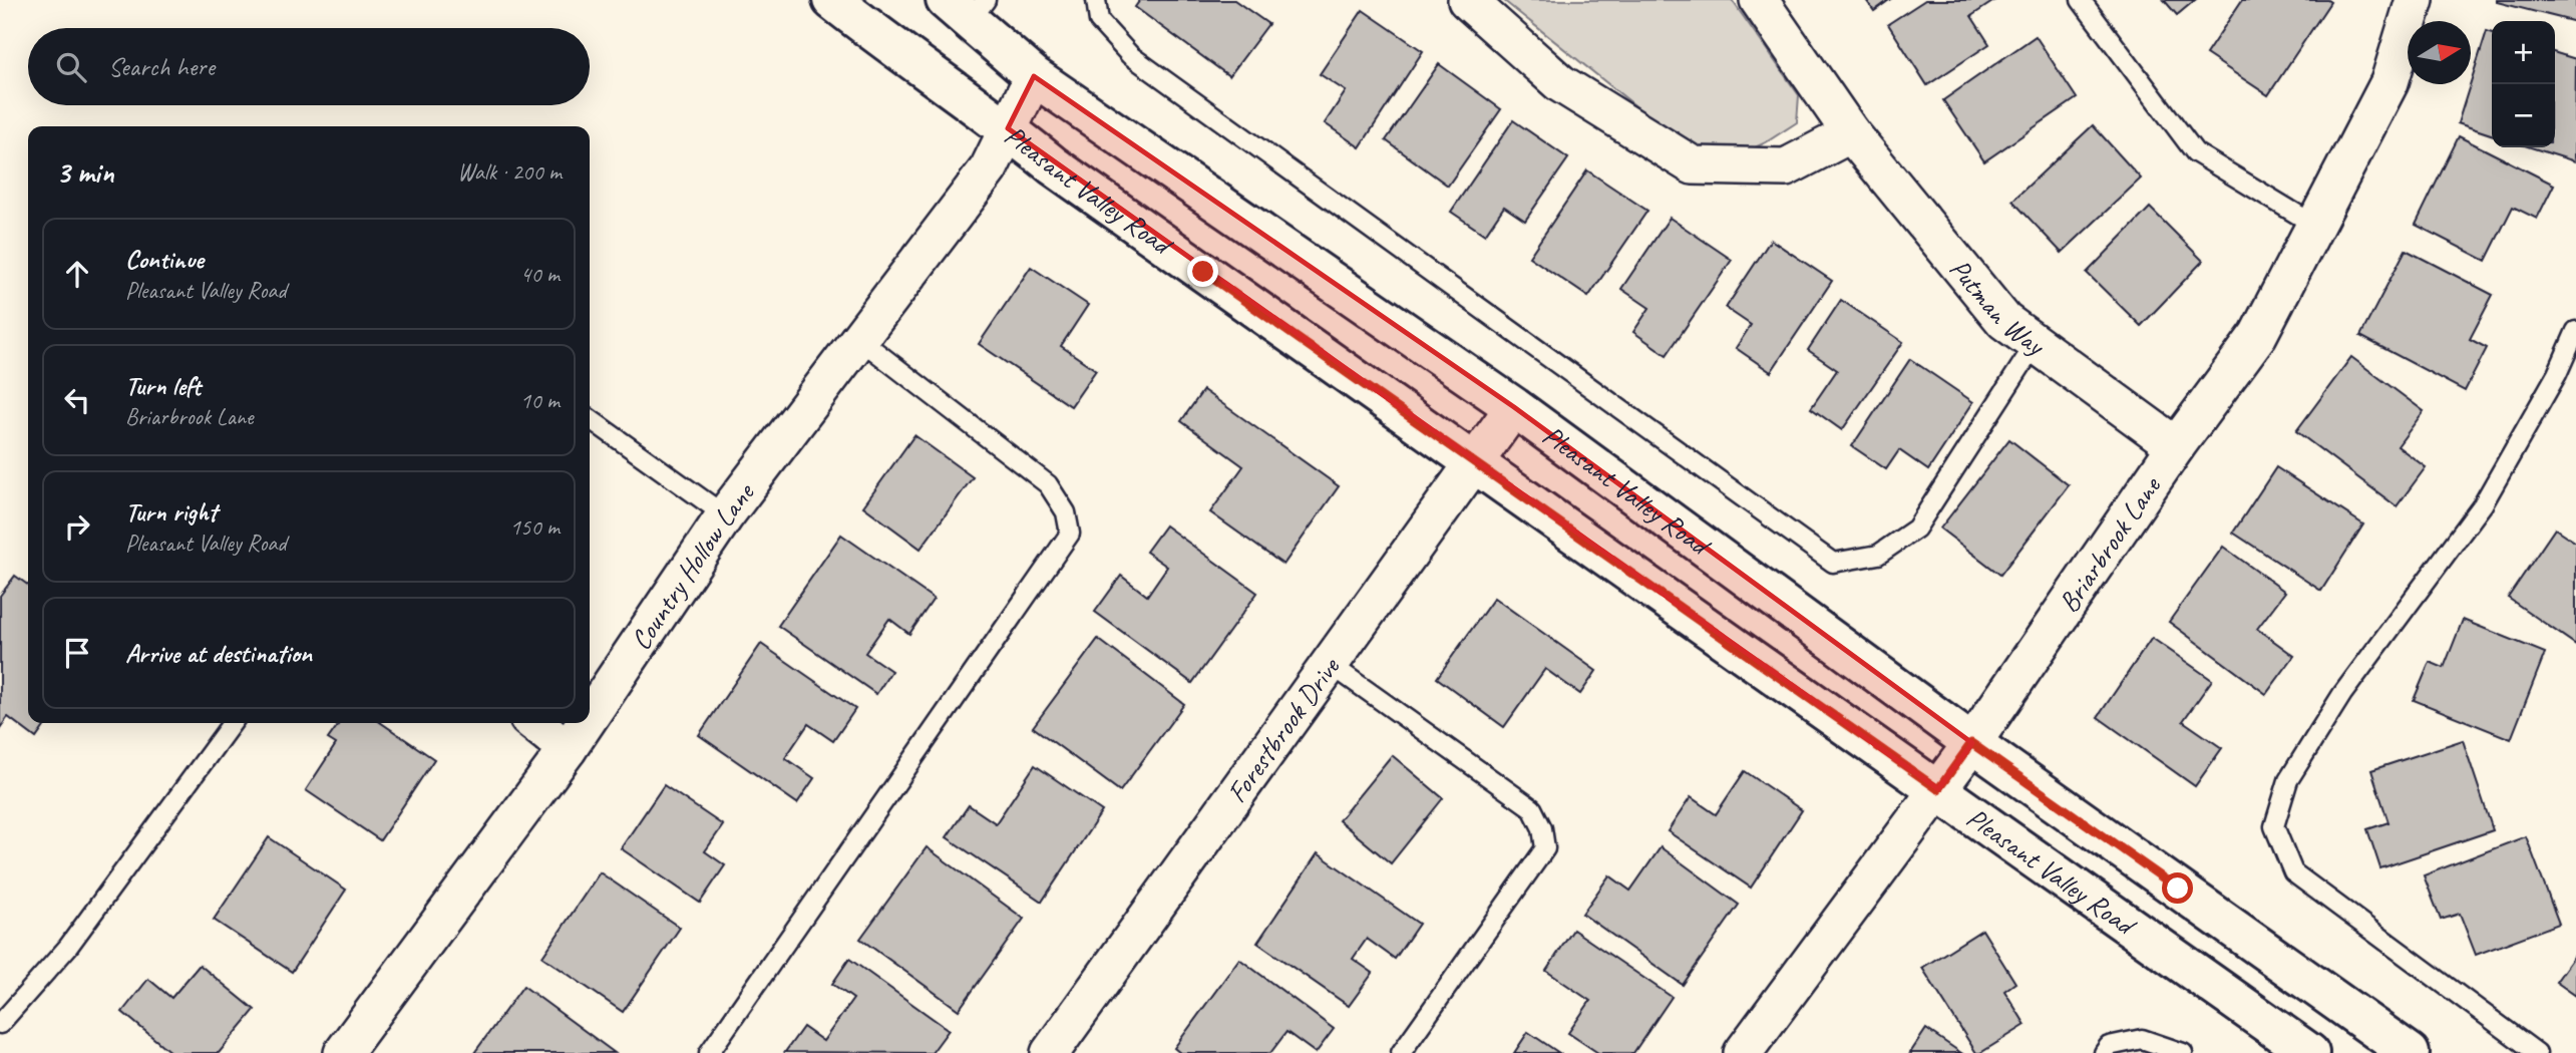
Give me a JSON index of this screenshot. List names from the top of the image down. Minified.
{"streets":{"main road":["Pleasant Valley Road"],"street":["Putman Way","Briarbrook Lane","Country Hollow Lane","Forestbrook Drive"]},"crossings":[["Pleasant Valley Road","Briarbrook Lane"],["Pleasant Valley Road","Country Hollow Lane"],["Pleasant Valley Road","Forestbrook Drive"],["Putman Way","Briarbrook Lane"]],"north":"right","page":{"map_buttons":["+","−"],"search":"Search here","heading":["3 min","Walk · 200 m"],"list":[["Continue","Pleasant Valley Road","40 m"],["Turn left","Briarbrook Lane","10 m"],["Turn right","Pleasant Valley Road","150 m"],"Arrive at destination"]}}
